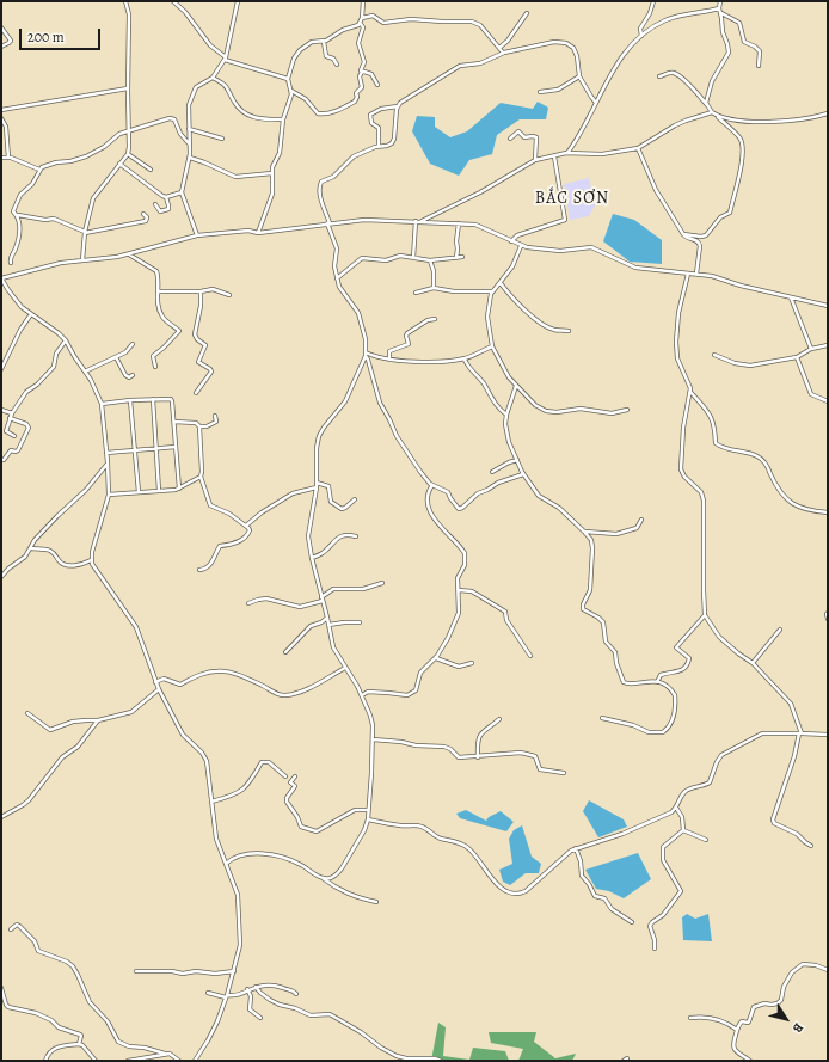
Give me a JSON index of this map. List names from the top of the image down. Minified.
{"districts":["BẮC SƠN"],"scale_bar":"200 m","north":"bottom right"}
